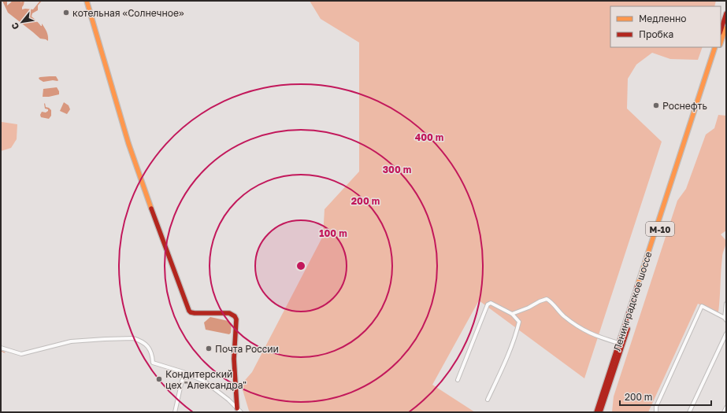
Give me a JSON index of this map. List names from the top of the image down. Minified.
{"streets":{"main road":["М-10","Ленинградское шоссе"]},"places":["котельная «Солнечное»","Роснефть","Почта России","Кондитерский цех \"Александра\""],"legend":["Медленно","Пробка"],"scale_bar":"200 m","north":"bottom left","rings":["400 m","300 m","200 m","100 m"]}
